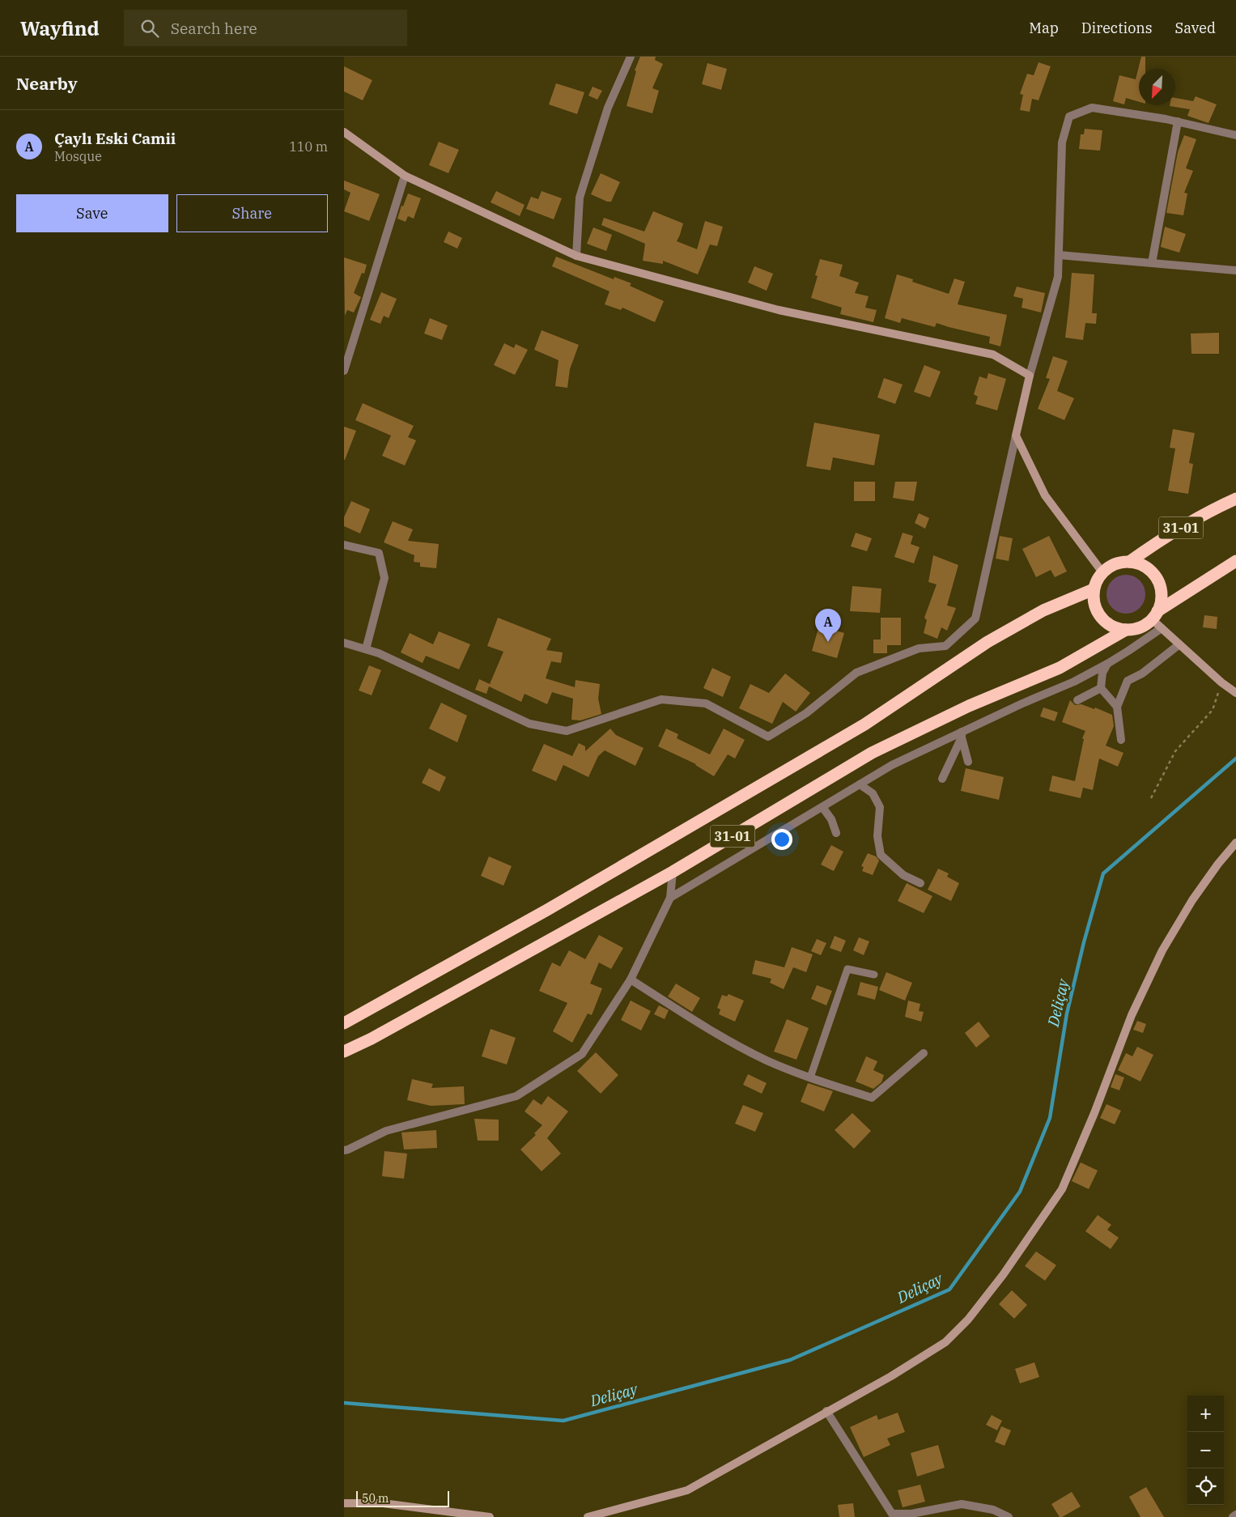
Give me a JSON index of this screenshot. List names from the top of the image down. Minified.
{"streets":{"highway":["31-01"]},"water":["Deliçay"],"scale_bar":"50 m","north":"bottom left","page":{"header":"Wayfind","search":"Search here","nav":["Map","Directions","Saved"],"heading":"Nearby","list":[{"mark":"A","name":"Çaylı Eski Camii","note":"Mosque","value":"110 m"}],"buttons":["Save","Share"],"pins":"A","map_buttons":["+","−"],"scale":"50 m"}}
